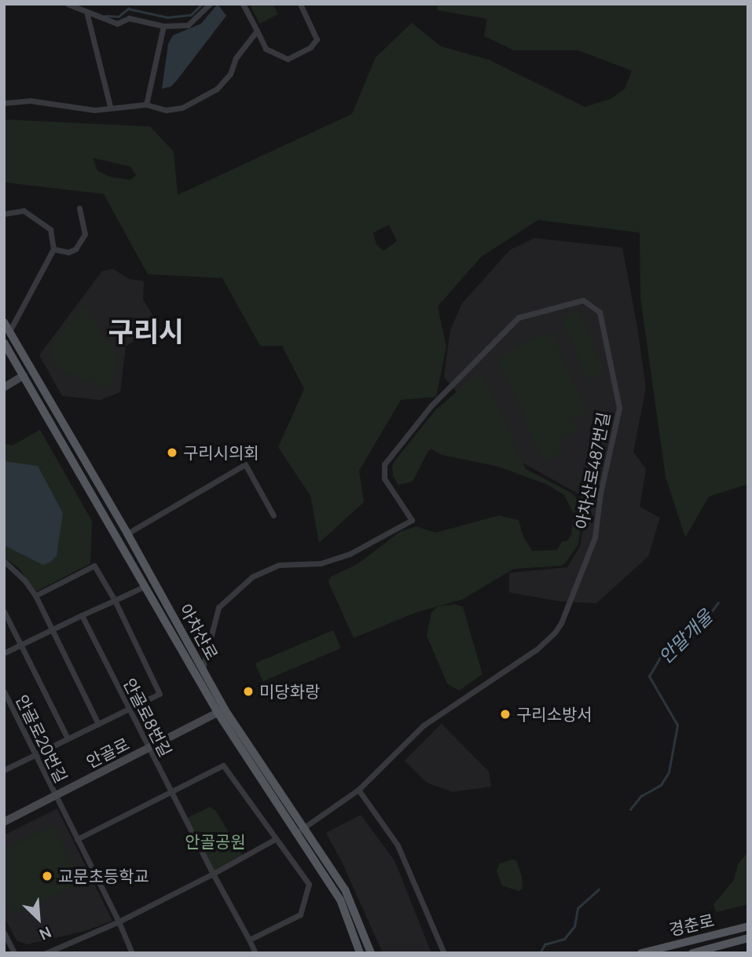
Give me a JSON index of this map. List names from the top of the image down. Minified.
{"streets":{"main road":["아차산로","경춘로"],"street":["아차산로487번길","안골로8번길","안골로20번길","안골로"]},"crossings":[["아차산로487번길","아차산로"],["아차산로","안골로"],["안골로8번길","안골로"],["안골로20번길","안골로"]],"districts":["구리시"],"water":["안말개울"],"parks":["안골공원"],"places":["구리시의회","미당화랑","구리소방서","교문초등학교"],"north":"bottom right"}
